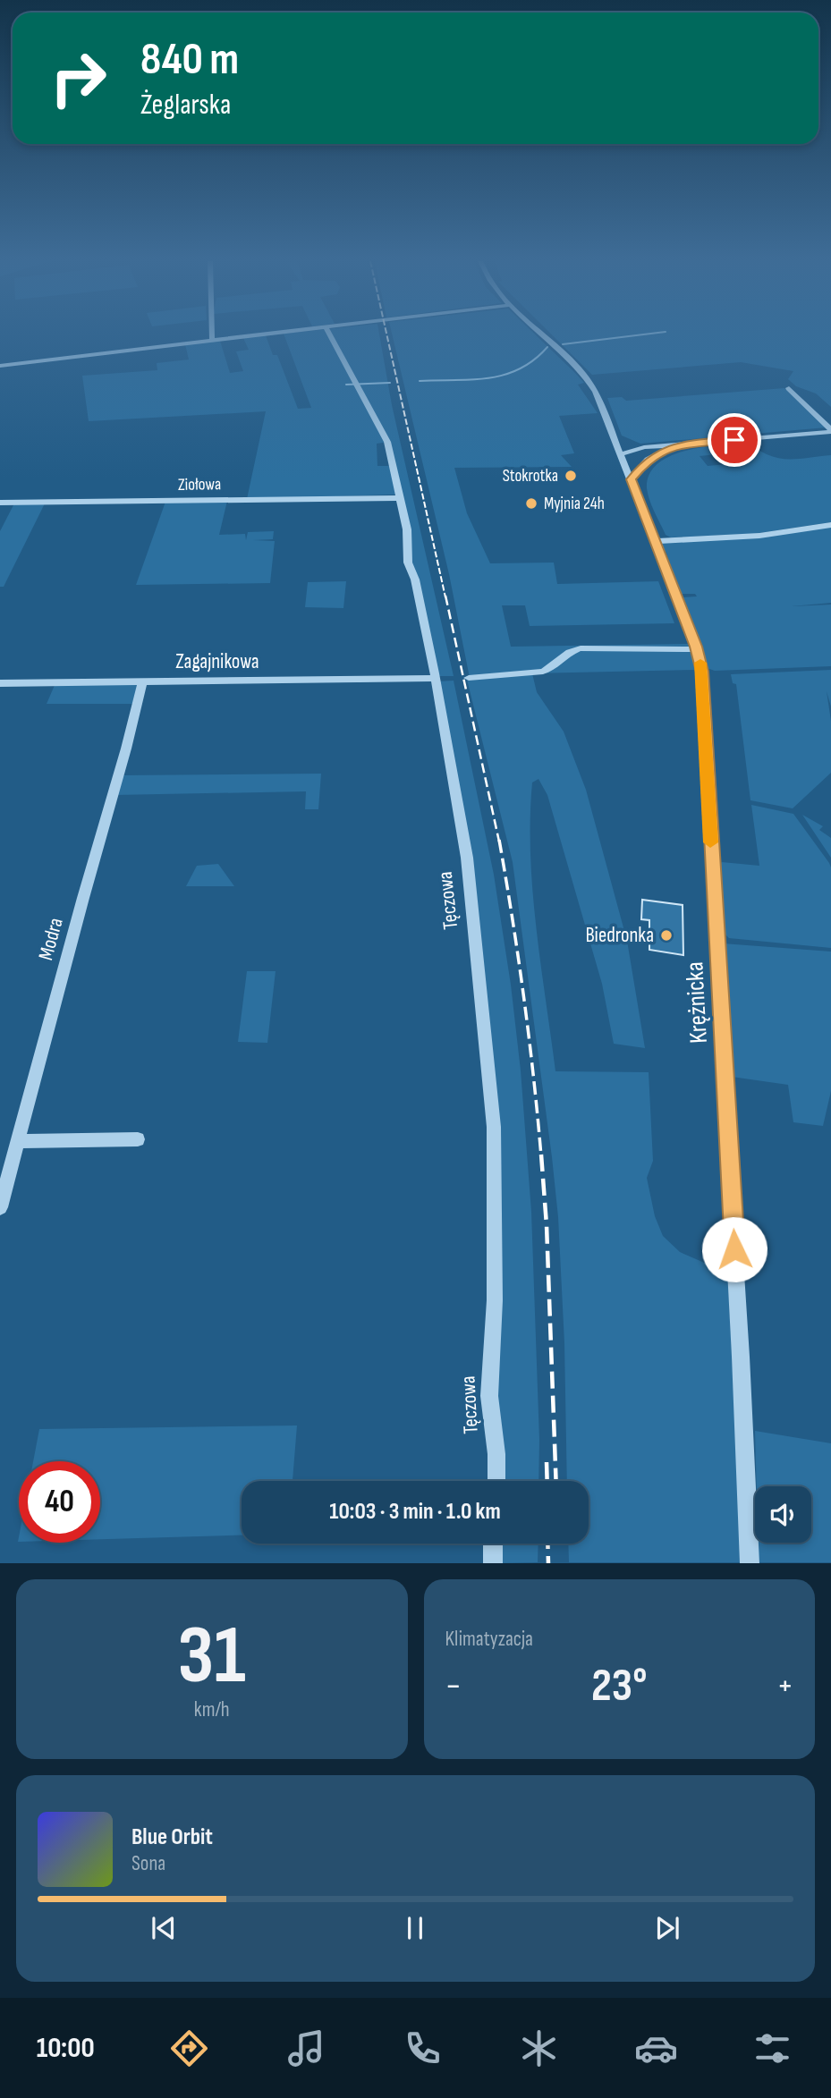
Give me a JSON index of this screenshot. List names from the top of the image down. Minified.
{"streets":{"street":["Ziołowa","Zagajnikowa","Tęczowa","Modra","Krężnicka"]},"crossings":[["Ziołowa","Tęczowa"],["Zagajnikowa","Tęczowa"],["Zagajnikowa","Modra"]],"places":["Stokrotka","Myjnia 24h","Biedronka"],"page":{"turn":["840 m","Żeglarska"],"limit":"40","trip":"10:03 · 3 min · 1.0 km","tile":[["31","km/h"],"Klimatyzacja"],"heat":["−","23°","+"],"song":["Blue Orbit","Sona"],"tabs":"10:00"}}
